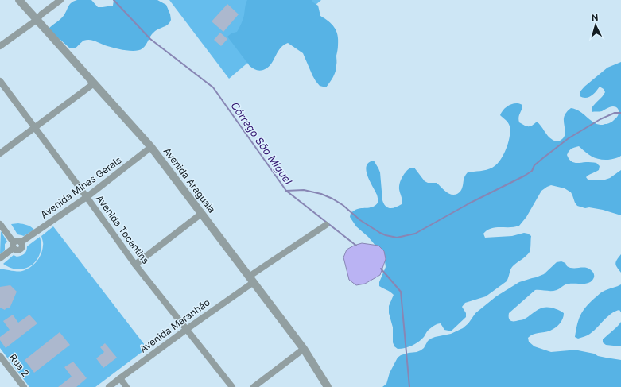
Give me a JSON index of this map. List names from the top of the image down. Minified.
{"streets":{"street":["Avenida Araguaia","Avenida Minas Gerais","Avenida Tocantins","Avenida Maranhão","Rua 2"]},"crossings":[["Avenida Araguaia","Avenida Minas Gerais"],["Avenida Araguaia","Avenida Maranhão"],["Avenida Minas Gerais","Avenida Tocantins"],["Avenida Tocantins","Avenida Maranhão"]],"water":["Córrego São Miguel"],"north":"top"}
